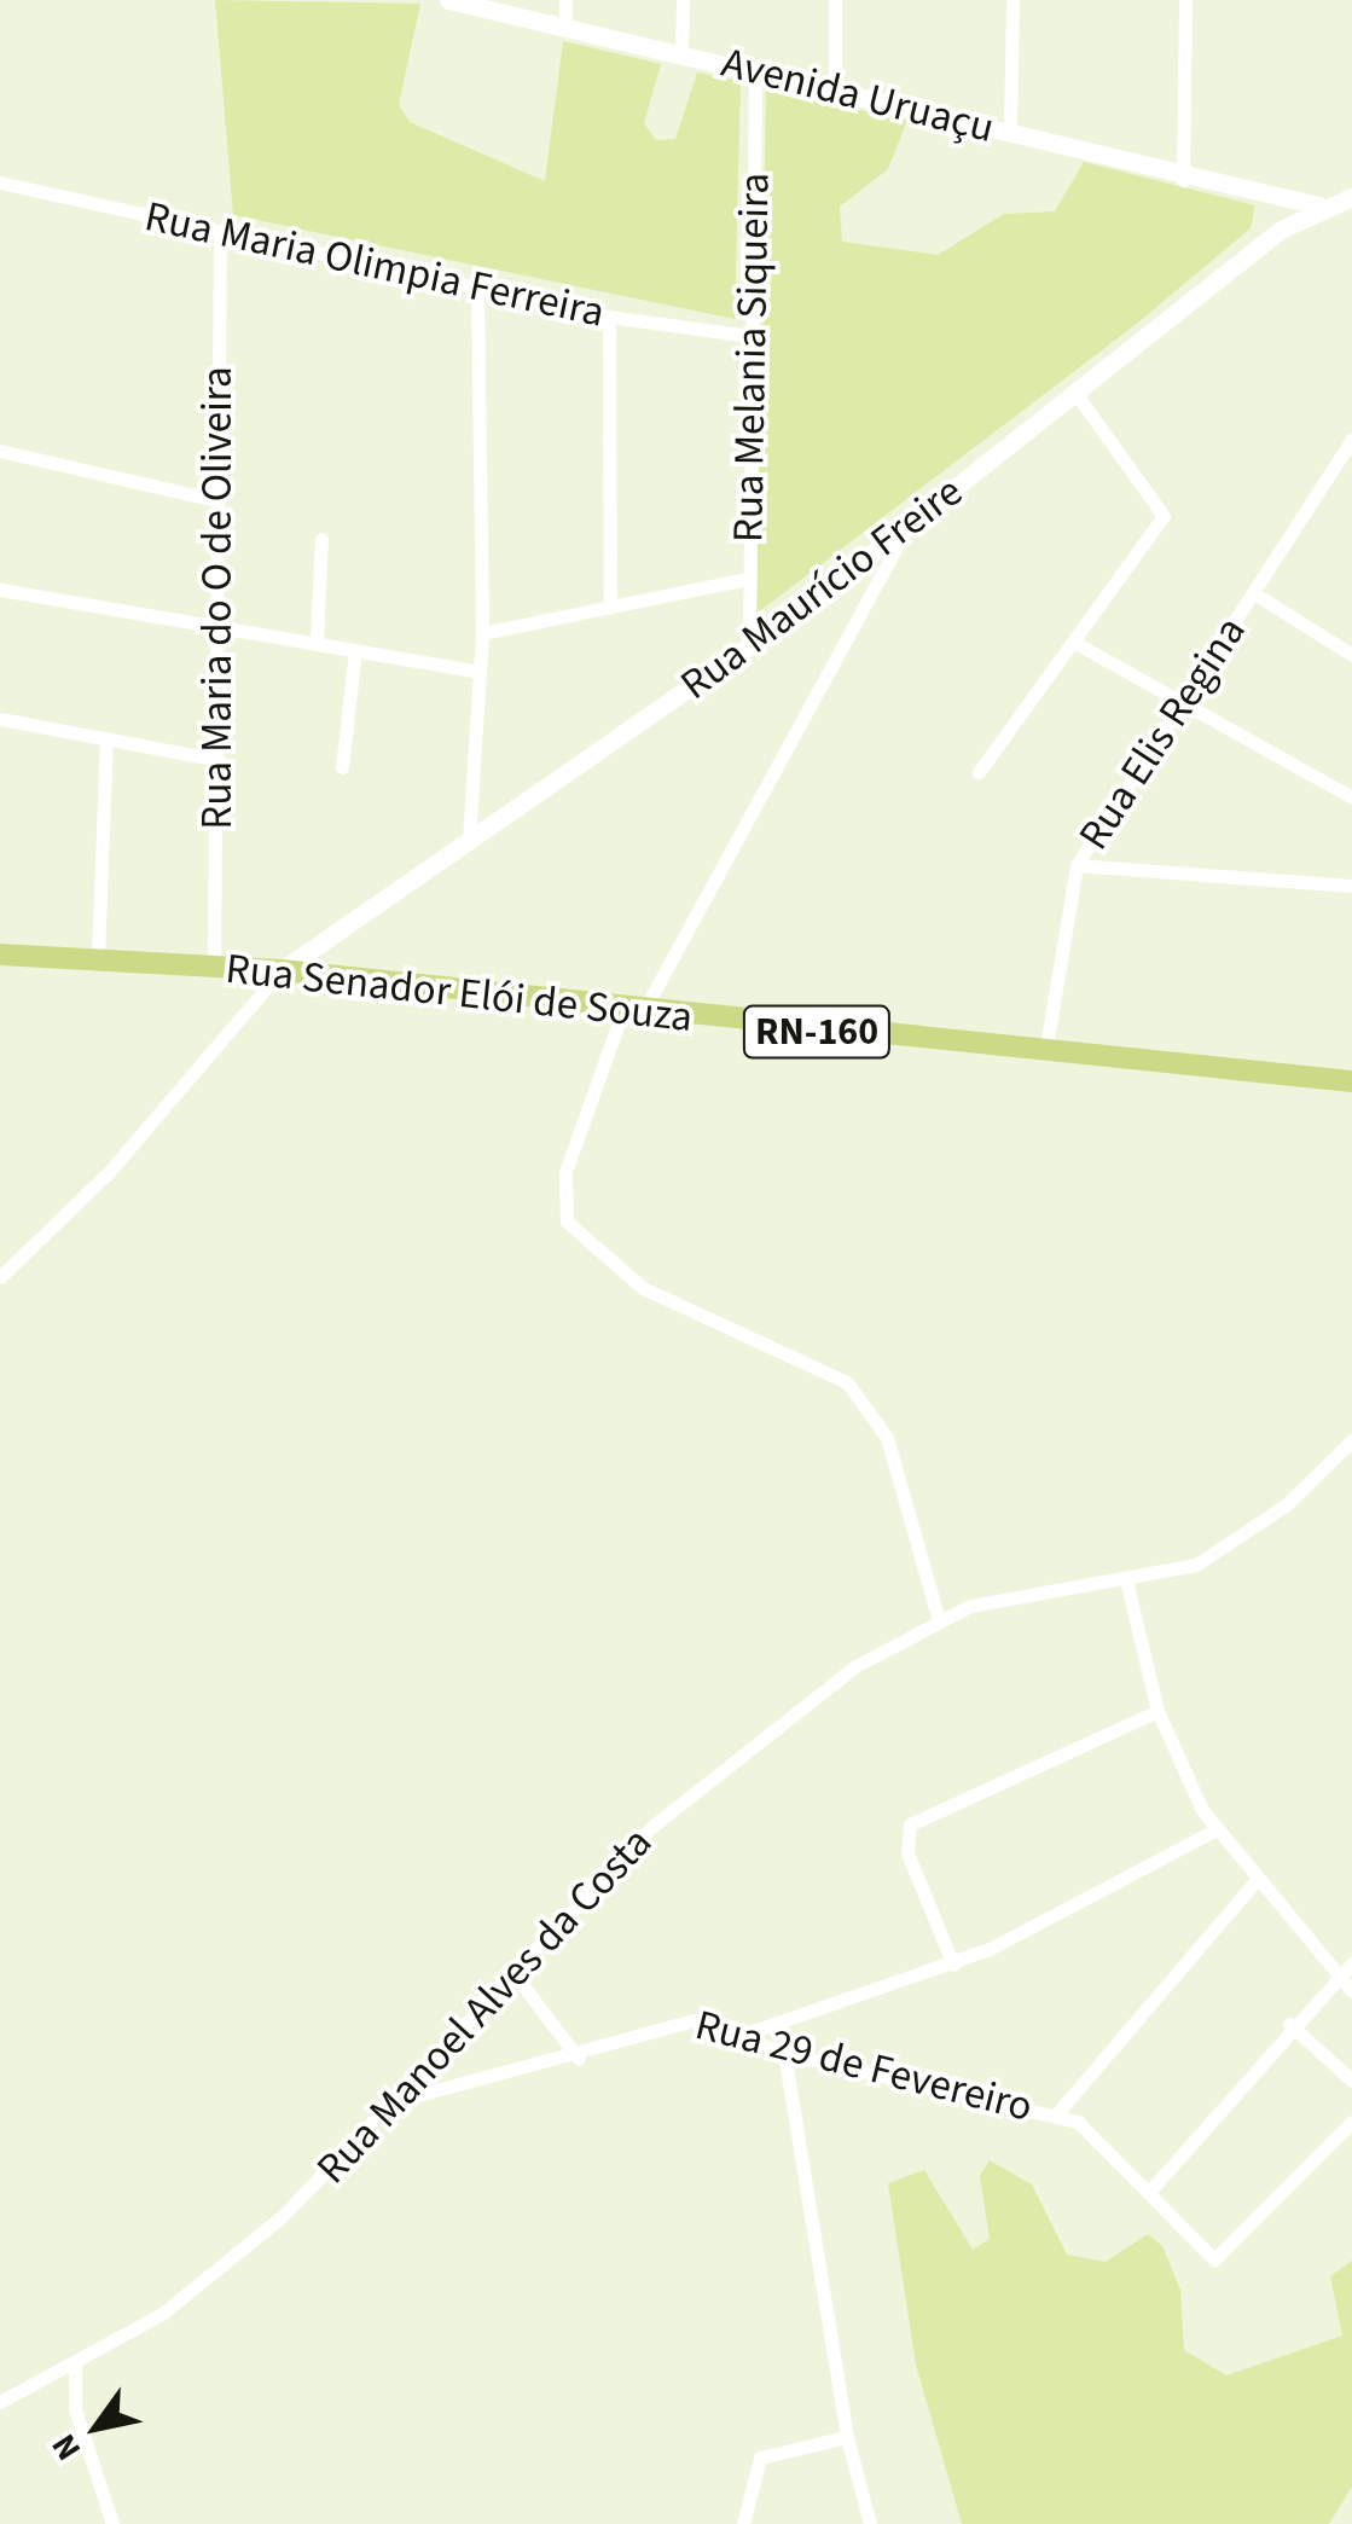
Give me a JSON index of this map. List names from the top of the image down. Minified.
{"streets":{"main road":["Rua Senador Elói de Souza","RN-160"],"street":["Avenida Uruaçu","Rua Maria Olimpia Ferreira","Rua Melania Siqueira","Rua Maurício Freire","Rua Maria do O de Oliveira","Rua Elis Regina","Rua Manoel Alves da Costa","Rua 29 de Fevereiro"]},"crossings":[["Avenida Uruaçu","Rua Melania Siqueira"],["Avenida Uruaçu","Rua Maurício Freire"],["Rua Maria Olimpia Ferreira","Rua Melania Siqueira"],["Rua Maria Olimpia Ferreira","Rua Maria do O de Oliveira"],["Rua Melania Siqueira","Rua Maurício Freire"],["Rua Maurício Freire","Rua Senador Elói de Souza"],["Rua Maria do O de Oliveira","Rua Senador Elói de Souza"],["Rua Elis Regina","Rua Senador Elói de Souza"],["Rua Manoel Alves da Costa","Rua 29 de Fevereiro"]],"north":"bottom left"}
